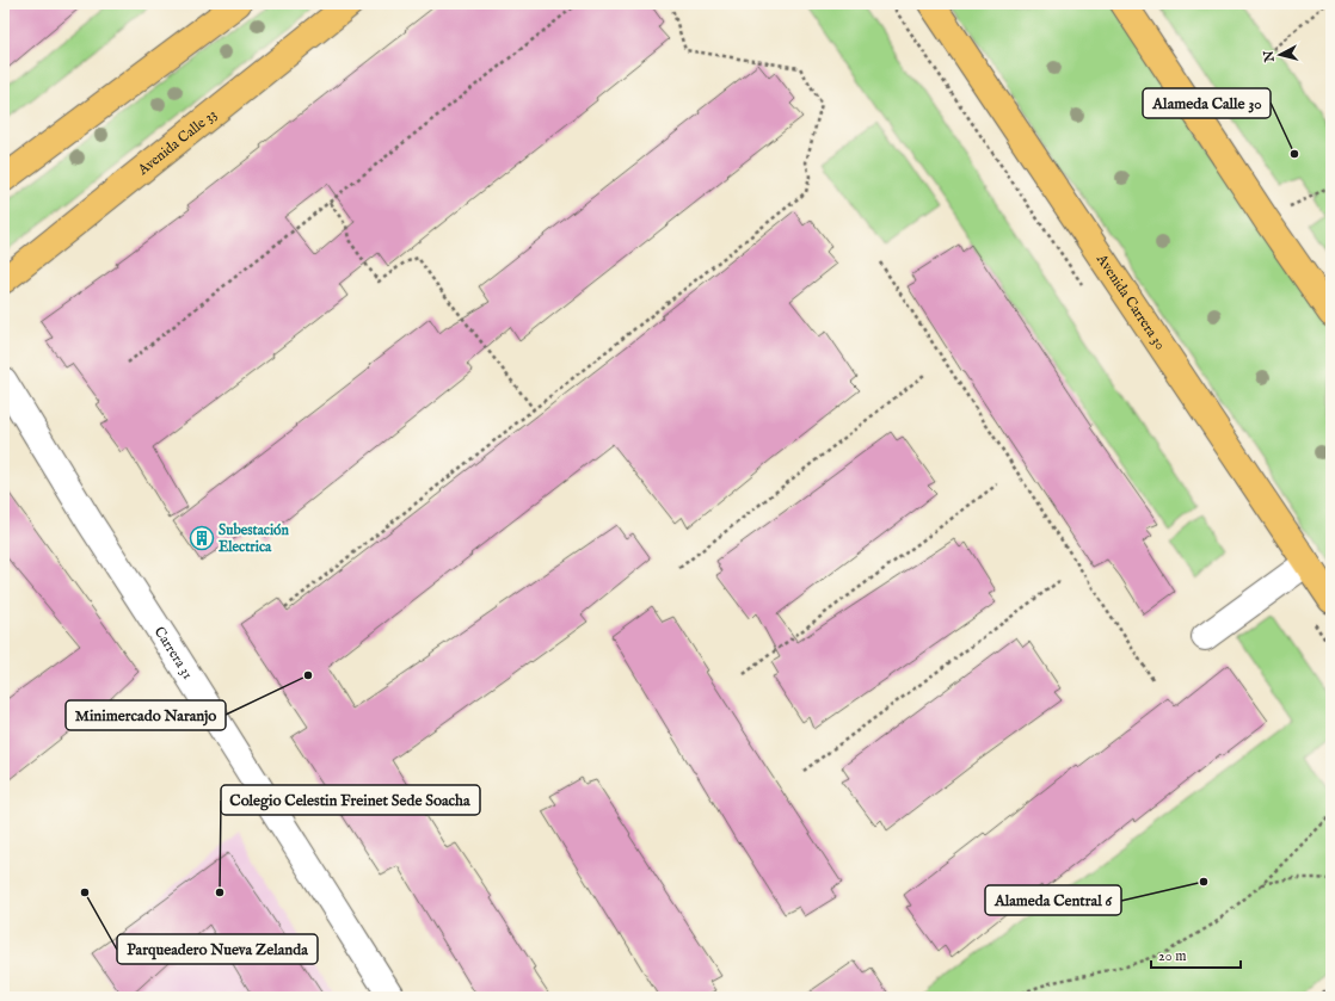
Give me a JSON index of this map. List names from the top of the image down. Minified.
{"streets":{"main road":["Avenida Calle 33","Avenida Carrera 30"],"street":["Carrera 31"]},"places":{"other":["Alameda Calle 30","Minimercado Naranjo","Alameda Central 6","Parqueadero Nueva Zelanda","Colegio Celestin Freinet Sede Soacha"],"building":["Subestación Electrica"]},"scale_bar":"20 m","north":"left"}
